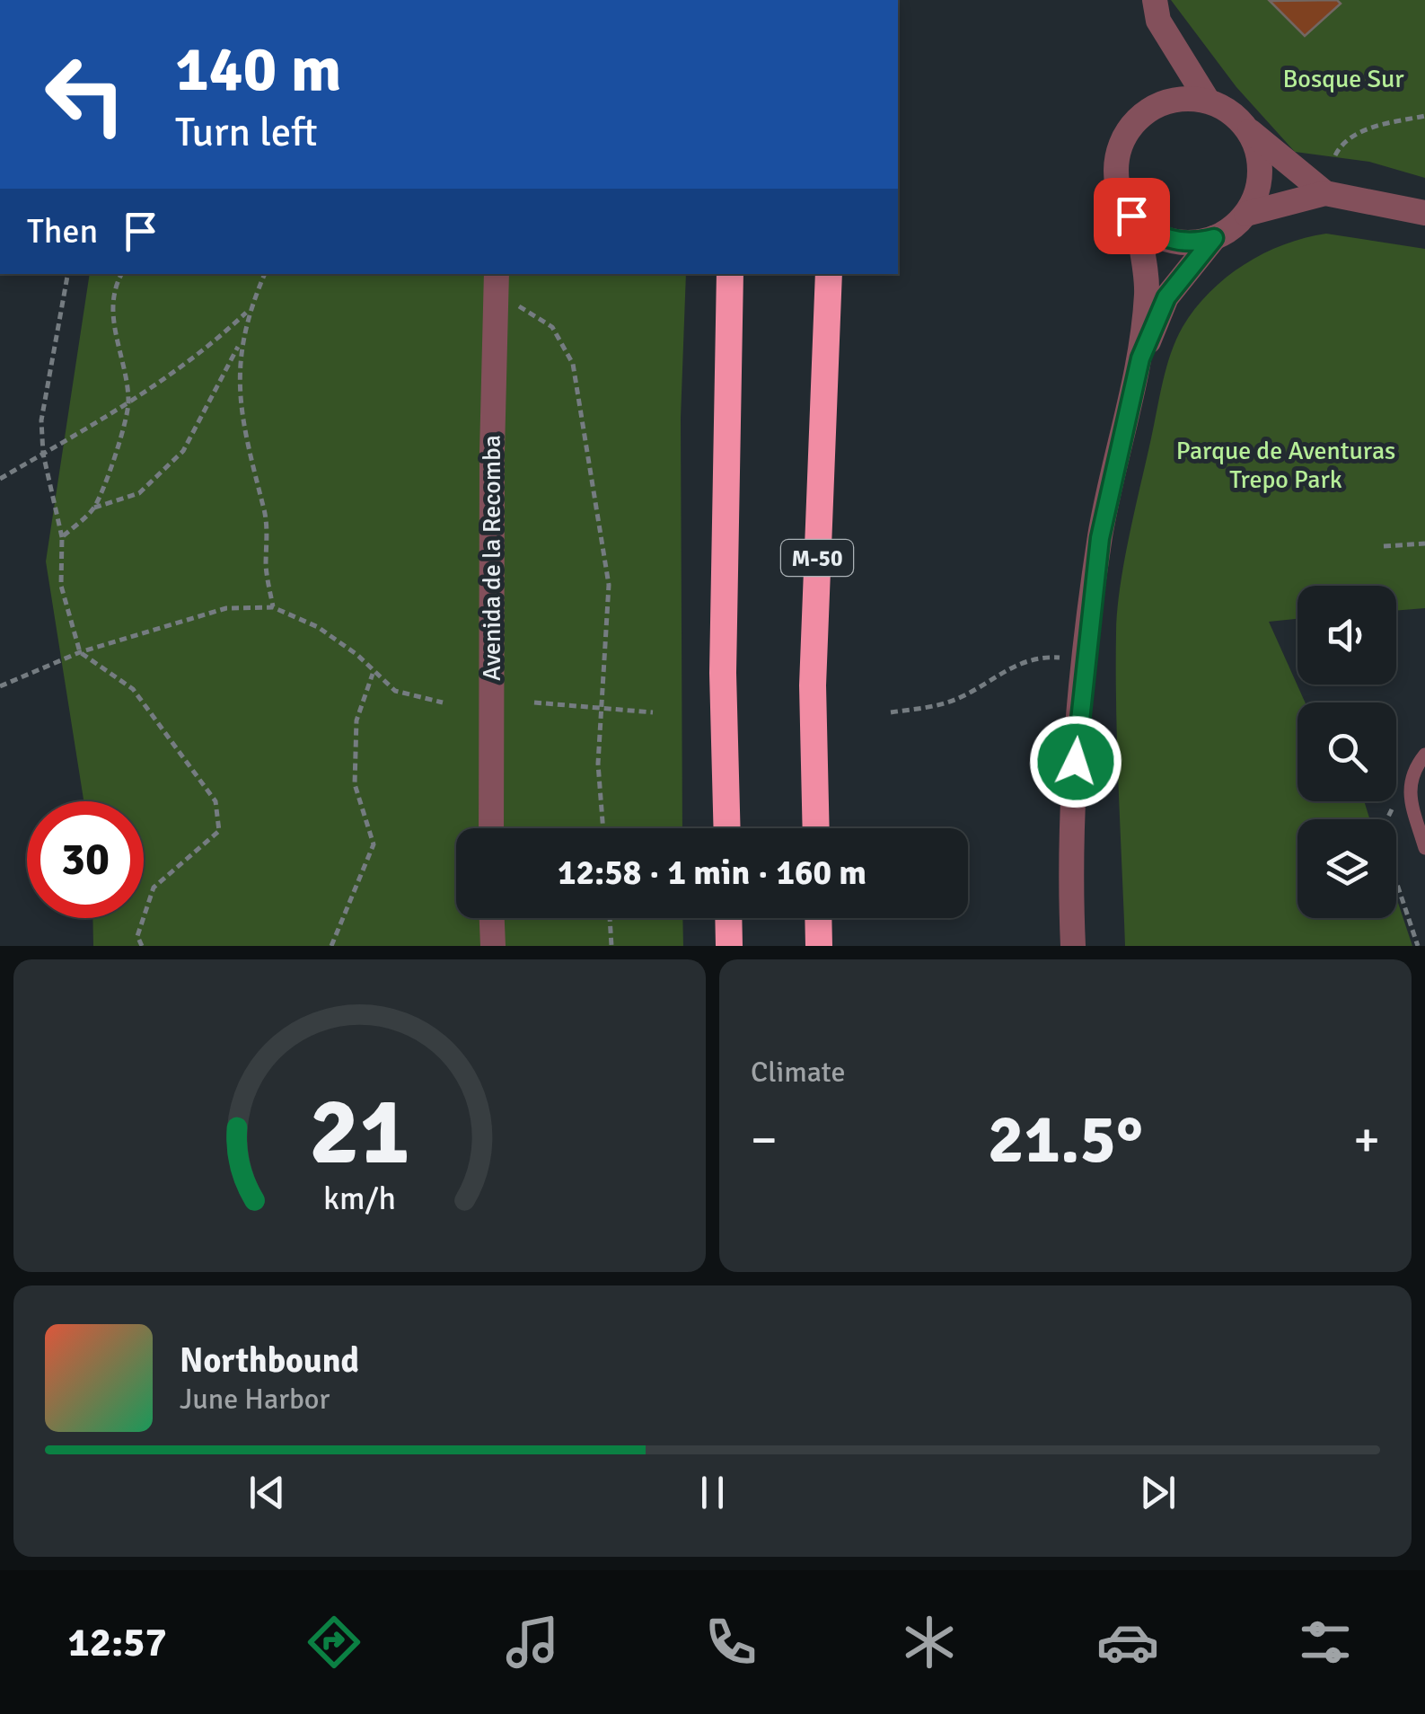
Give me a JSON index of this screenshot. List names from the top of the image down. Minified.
{"streets":{"highway":["M-50"],"street":["Avenida de la Recomba"]},"parks":["Bosque Sur","Parque de Aventuras Trepo Park"],"page":{"turn":["140 m","Turn left"],"then":"Then","limit":"30","trip":"12:58 · 1 min · 160 m","tile":"Climate","heat":["−","21.5°","+"],"song":["Northbound","June Harbor"],"tabs":"12:57","gauge":["21","km/h"]}}
